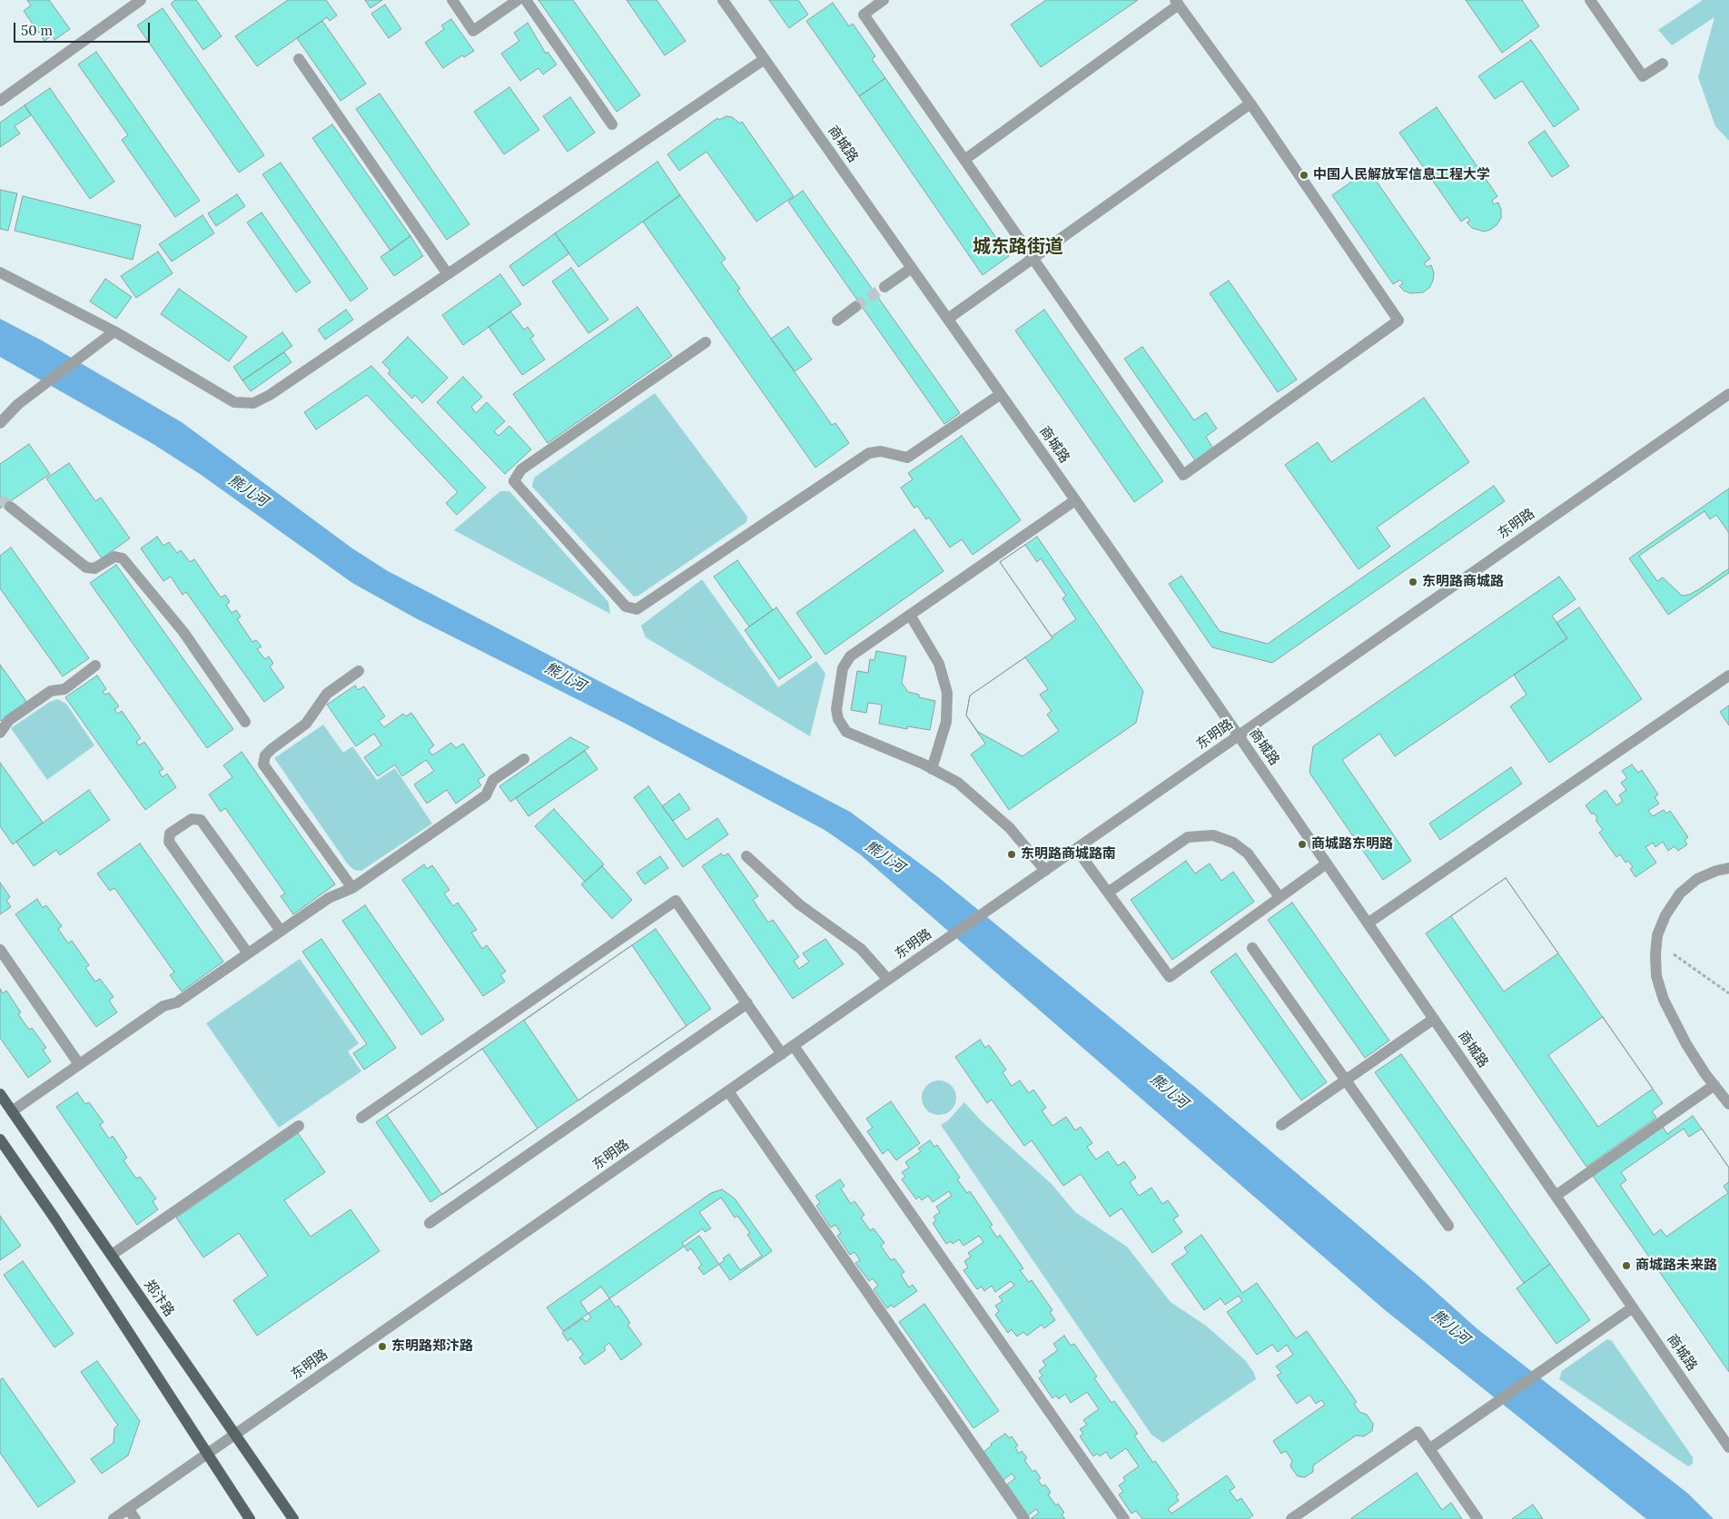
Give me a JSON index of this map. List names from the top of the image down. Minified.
{"streets":{"main road":["郑汴路"],"street":["商城路","东明路"]},"crossings":[["商城路","东明路"],["东明路","郑汴路"]],"districts":["城东路街道"],"water":["熊儿河"],"places":["中国人民解放军信息工程大学","东明路商城路","商城路东明路","东明路商城路南","商城路未来路","东明路郑汴路"],"scale_bar":"50 m"}
